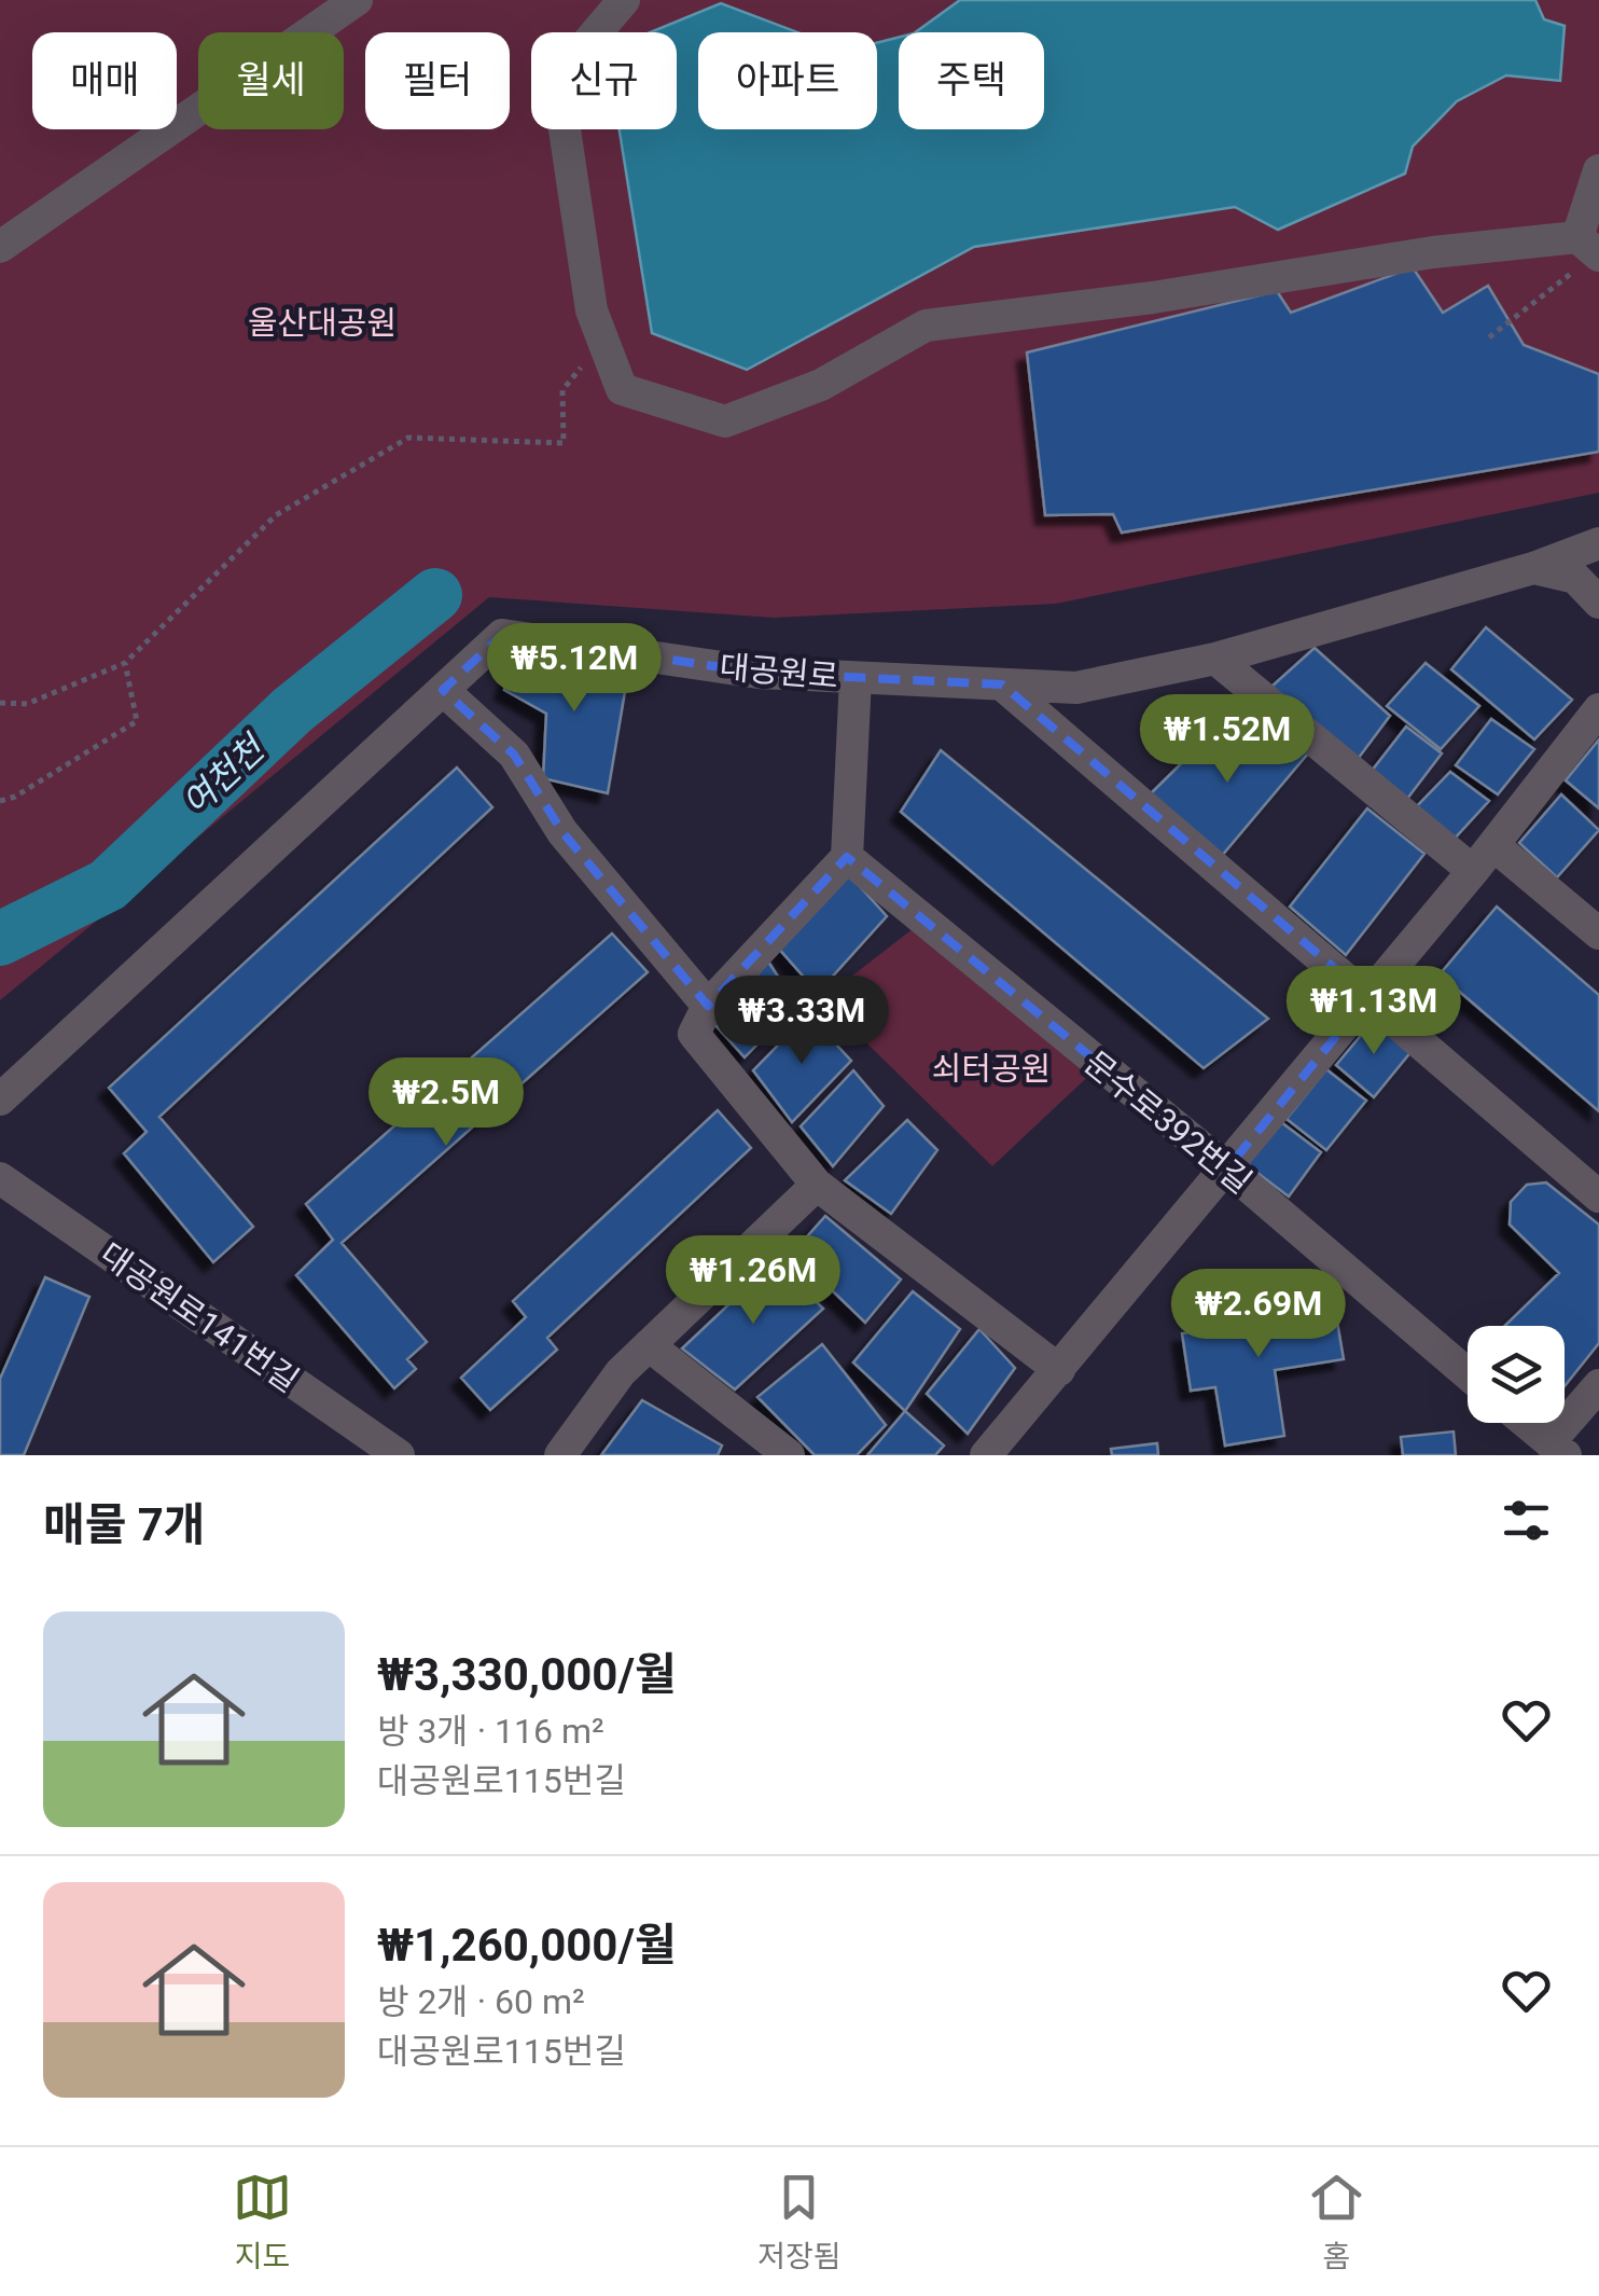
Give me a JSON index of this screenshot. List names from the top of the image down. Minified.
{"streets":{"street":["대공원로","문수로392번길","대공원로141번길"]},"water":["여천천"],"parks":["울산대공원","쇠터공원"],"page":{"chip":["매매","월세","필터","신규","아파트","주택"],"price":["₩5.12M","₩1.52M","₩1.13M","₩3.33M","₩2.5M","₩1.26M","₩2.69M"],"heading":"매물 7개","list":[{"name":"₩3,330,000/월","note":"방 3개 · 116 m² · 대공원로115번길"},{"name":"₩1,260,000/월","note":"방 2개 · 60 m² · 대공원로115번길"}],"tabs":["지도","저장됨","홈"]}}
